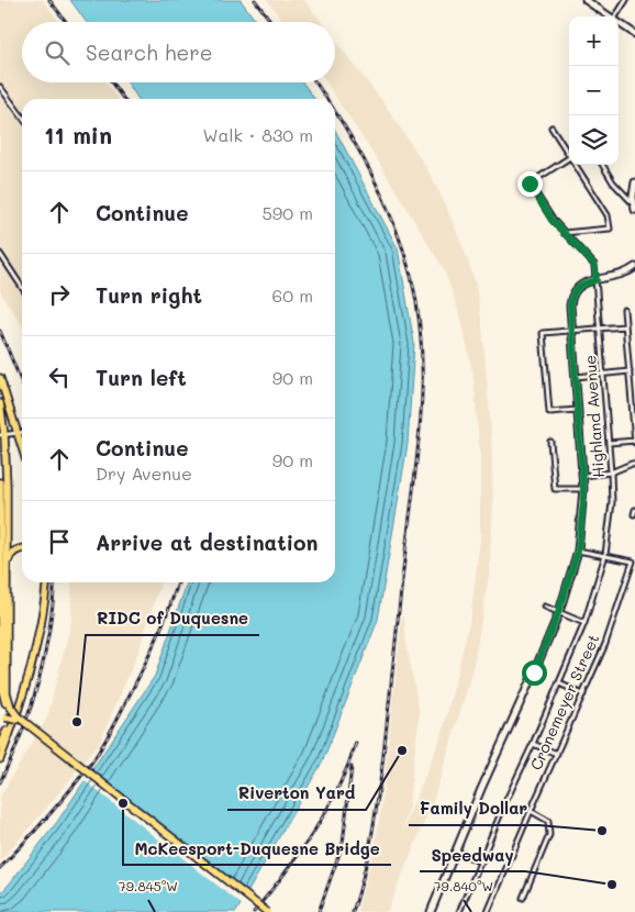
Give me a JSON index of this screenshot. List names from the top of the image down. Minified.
{"streets":{"street":["Highland Avenue","Cronemeyer Street"]},"crossings":[["Highland Avenue","Cronemeyer Street"]],"places":["RIDC of Duquesne","Riverton Yard","McKeesport-Duquesne Bridge","Family Dollar","Speedway"],"page":{"map_buttons":["+","−"],"search":"Search here","heading":["11 min","Walk · 830 m"],"list":[["Continue","590 m"],["Turn right","60 m"],["Turn left","90 m"],["Continue","Dry Avenue","90 m"],"Arrive at destination"]},"coordinates":["79.845°W","79.840°W"]}
